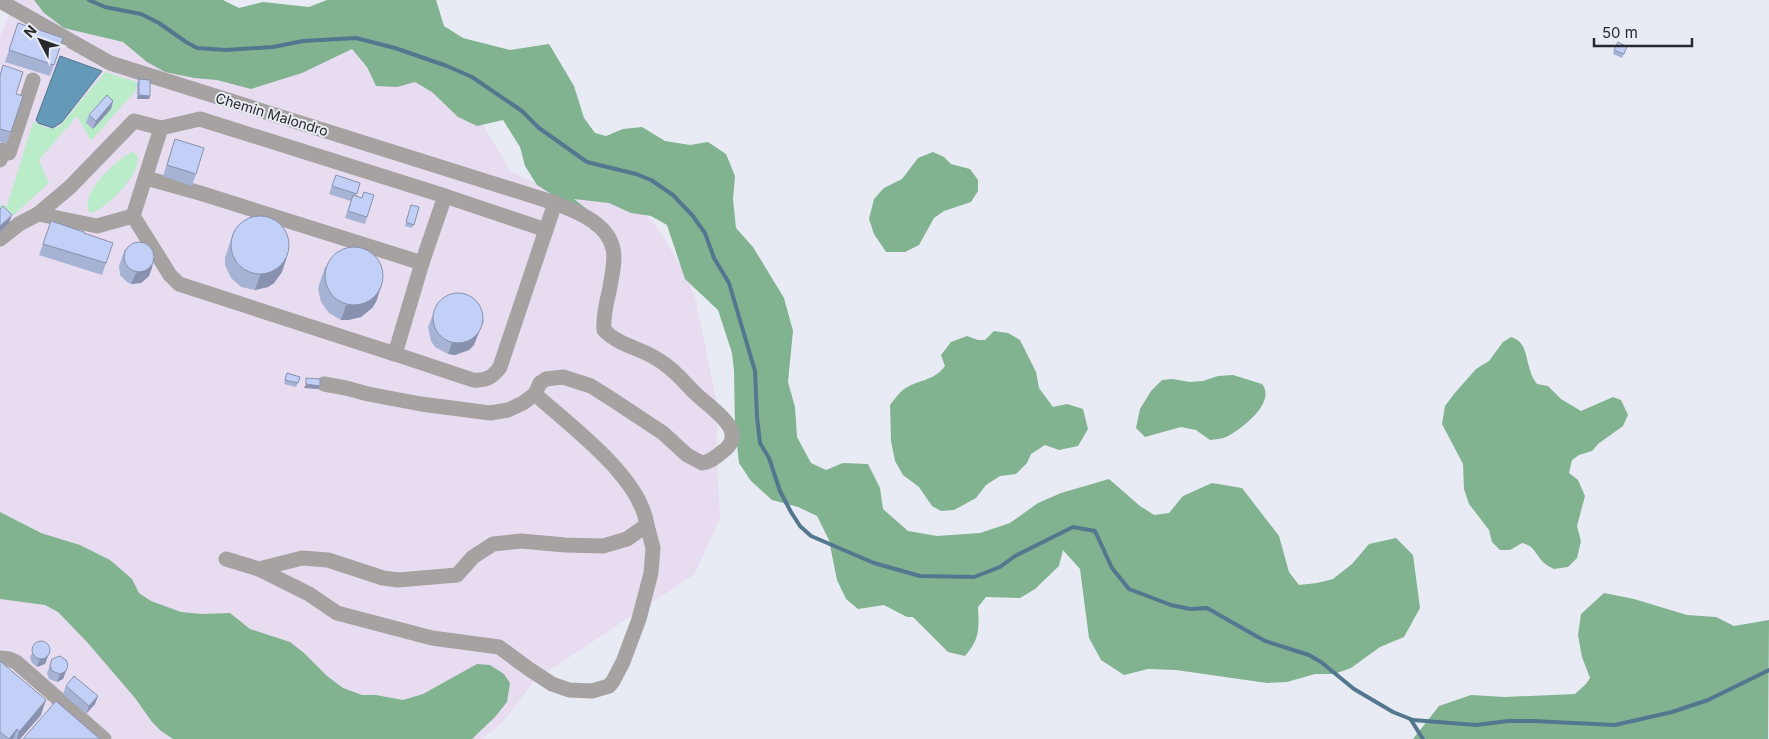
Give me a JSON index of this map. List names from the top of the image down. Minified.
{"streets":{"lane":["Chemin Malondro"]},"scale_bar":"50 m","north":"top left"}
